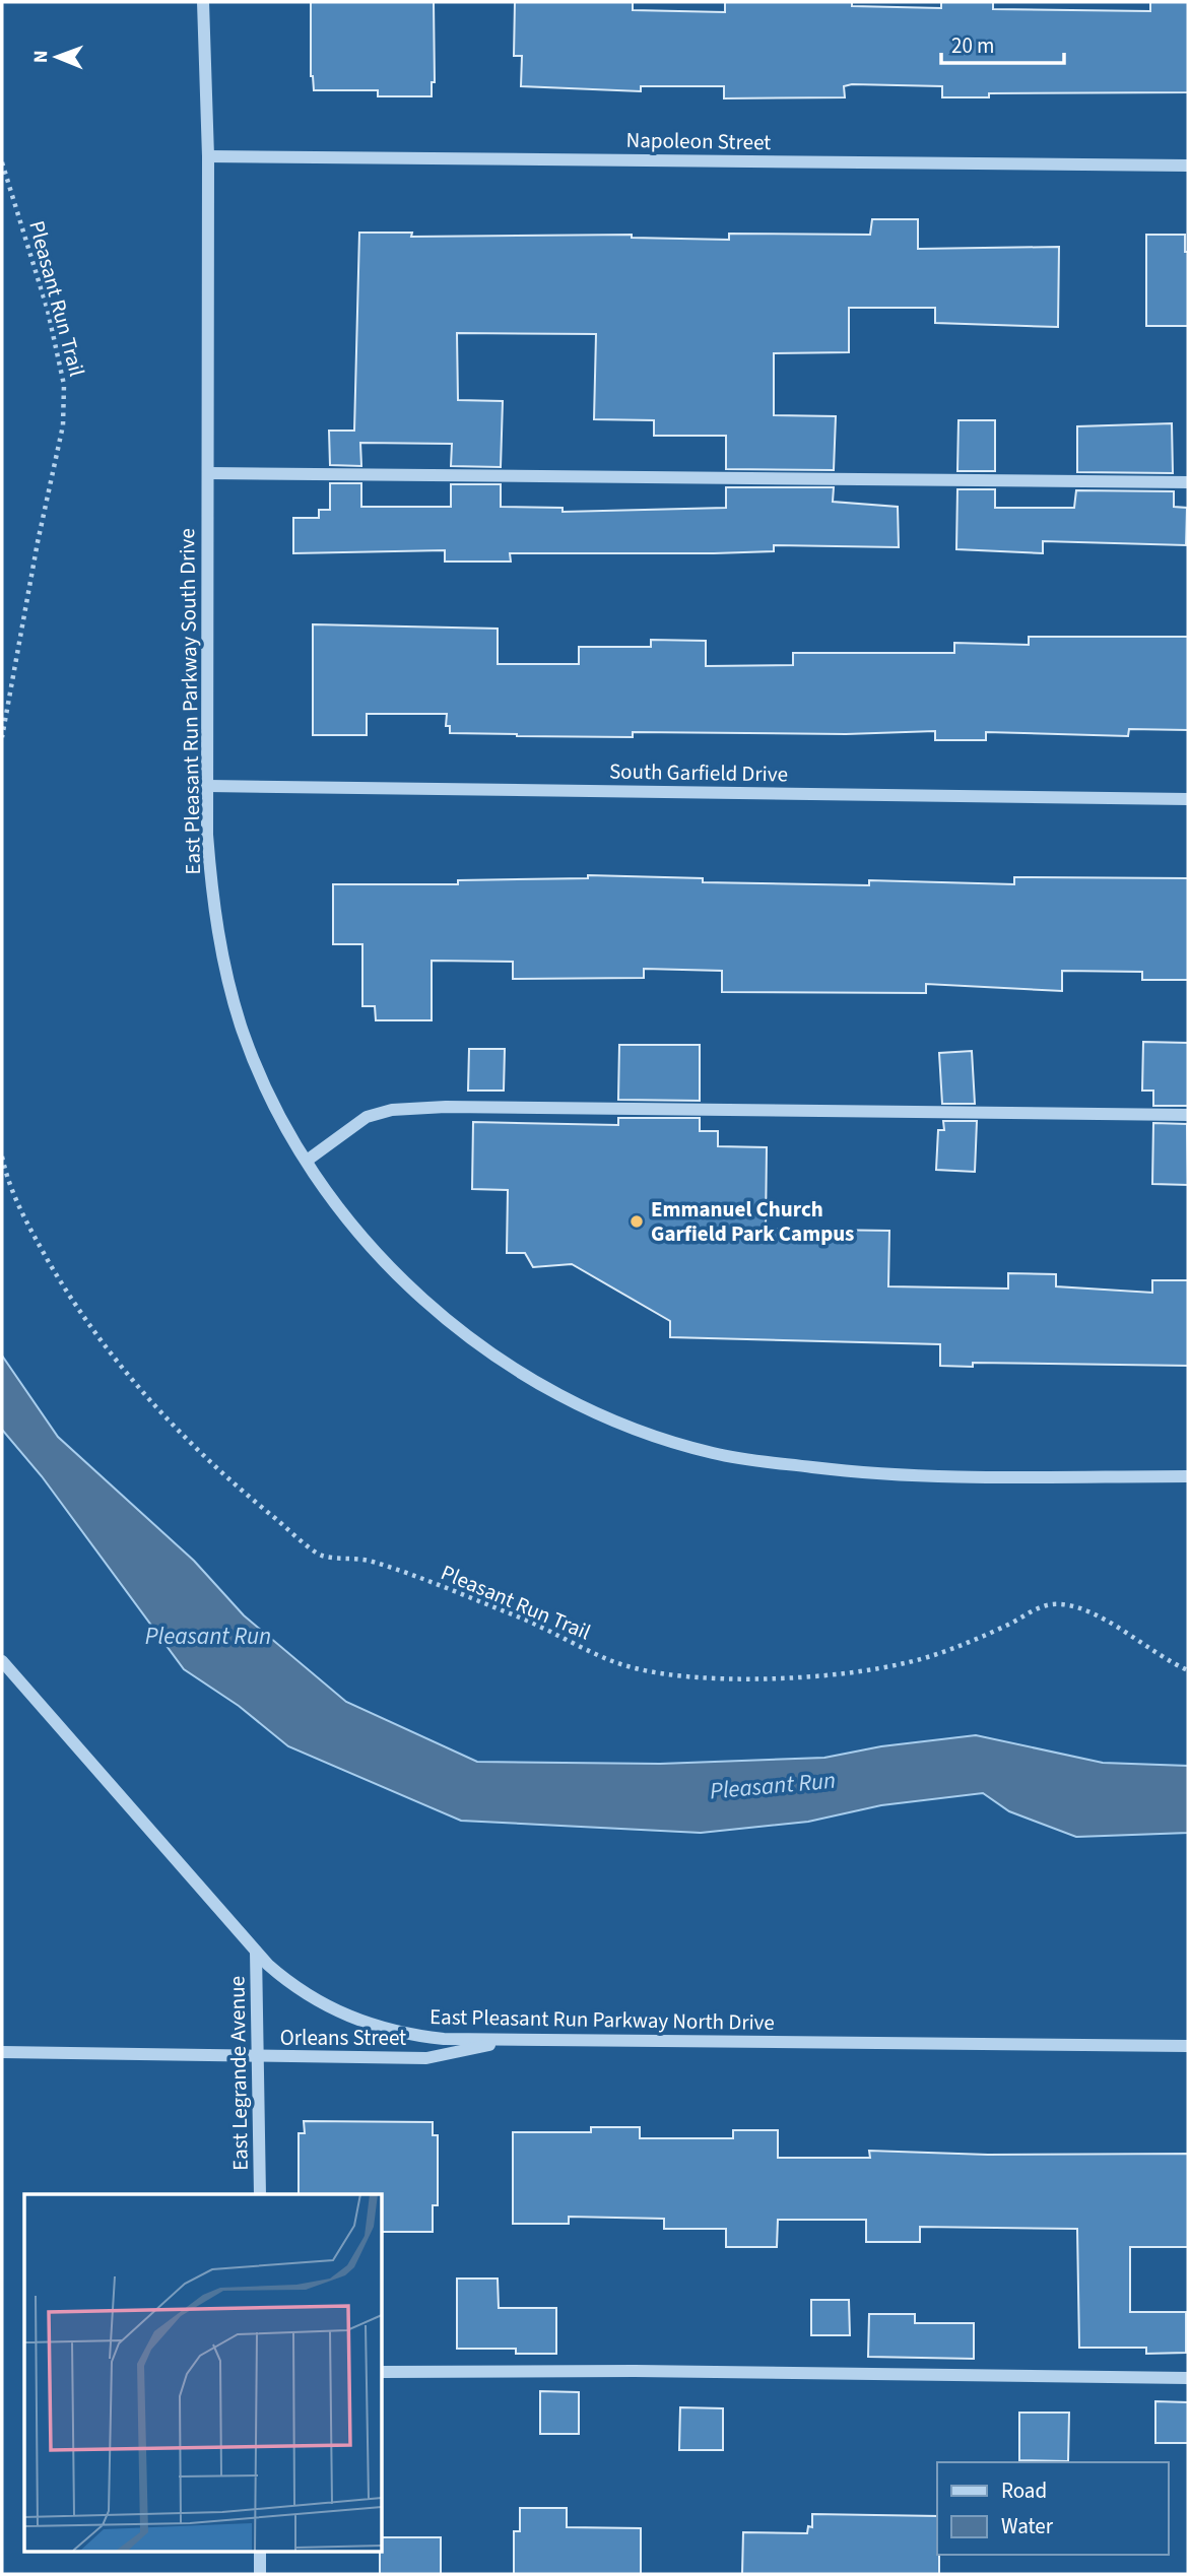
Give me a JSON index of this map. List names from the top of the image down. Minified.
{"streets":{"street":["Napoleon Street","East Pleasant Run Parkway South Drive","South Garfield Drive","East Pleasant Run Parkway North Drive","Orleans Street","East Legrande Avenue"],"path":["Pleasant Run Trail"]},"crossings":[["Napoleon Street","East Pleasant Run Parkway South Drive"],["East Pleasant Run Parkway South Drive","South Garfield Drive"],["East Pleasant Run Parkway North Drive","Orleans Street"],["East Pleasant Run Parkway North Drive","East Legrande Avenue"],["Orleans Street","East Legrande Avenue"]],"water":["Pleasant Run"],"places":["Emmanuel Church Garfield Park Campus"],"legend":["Road","Water"],"scale_bar":"20 m","north":"left"}
